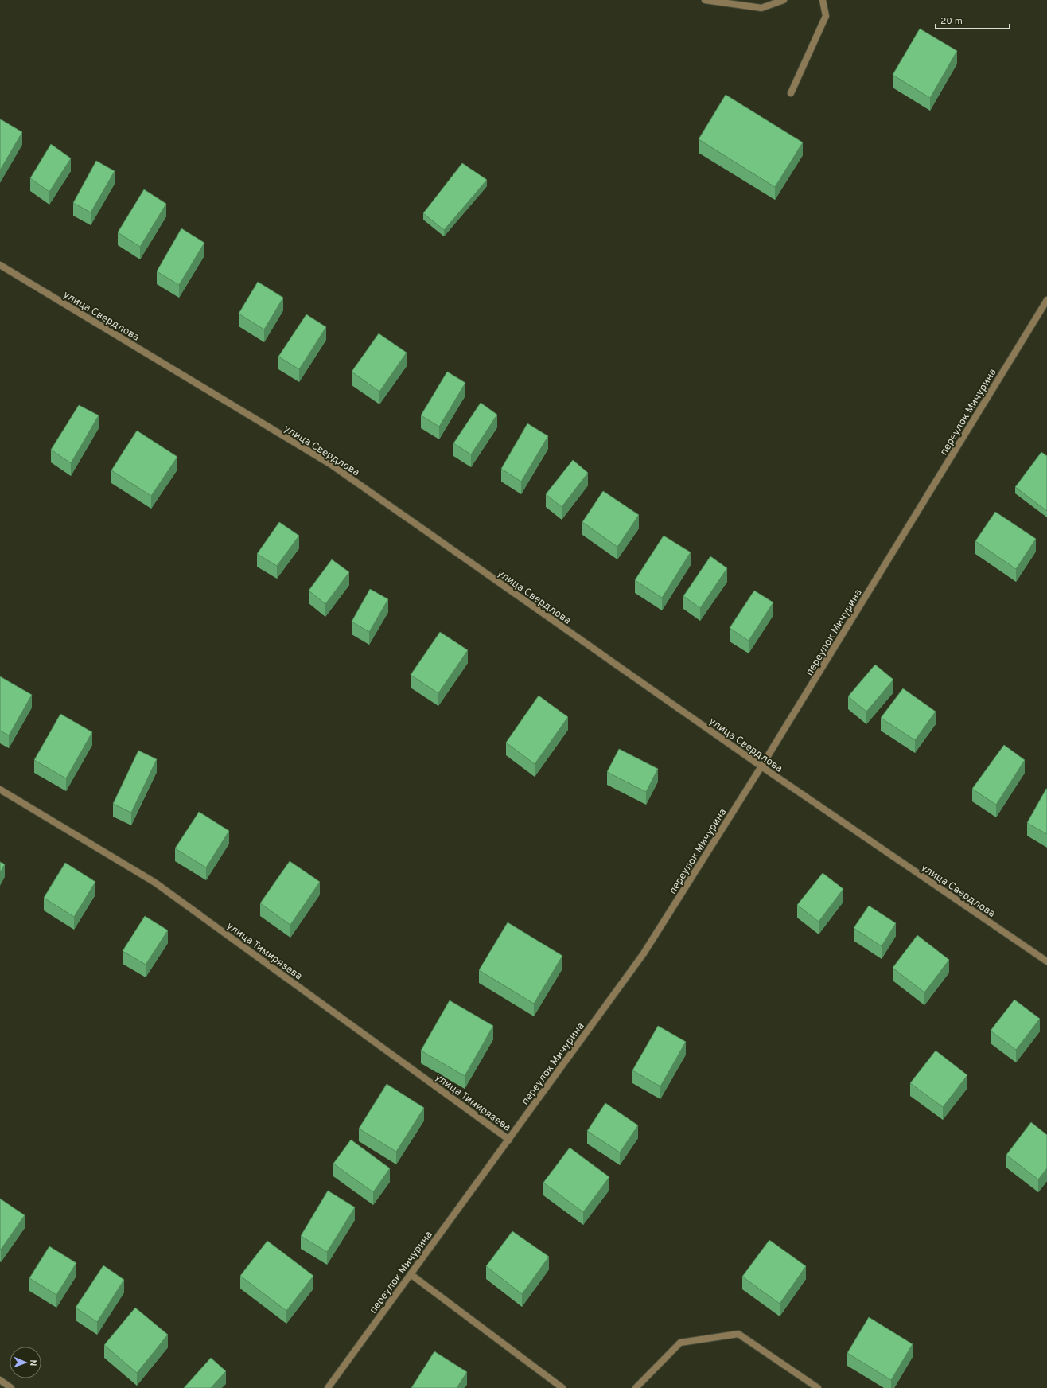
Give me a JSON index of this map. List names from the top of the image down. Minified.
{"streets":{"street":["улица Свердлова","переулок Мичурина","улица Тимирязева"]},"crossings":[["улица Свердлова","переулок Мичурина"],["переулок Мичурина","улица Тимирязева"]],"scale_bar":"20 m","north":"right"}
